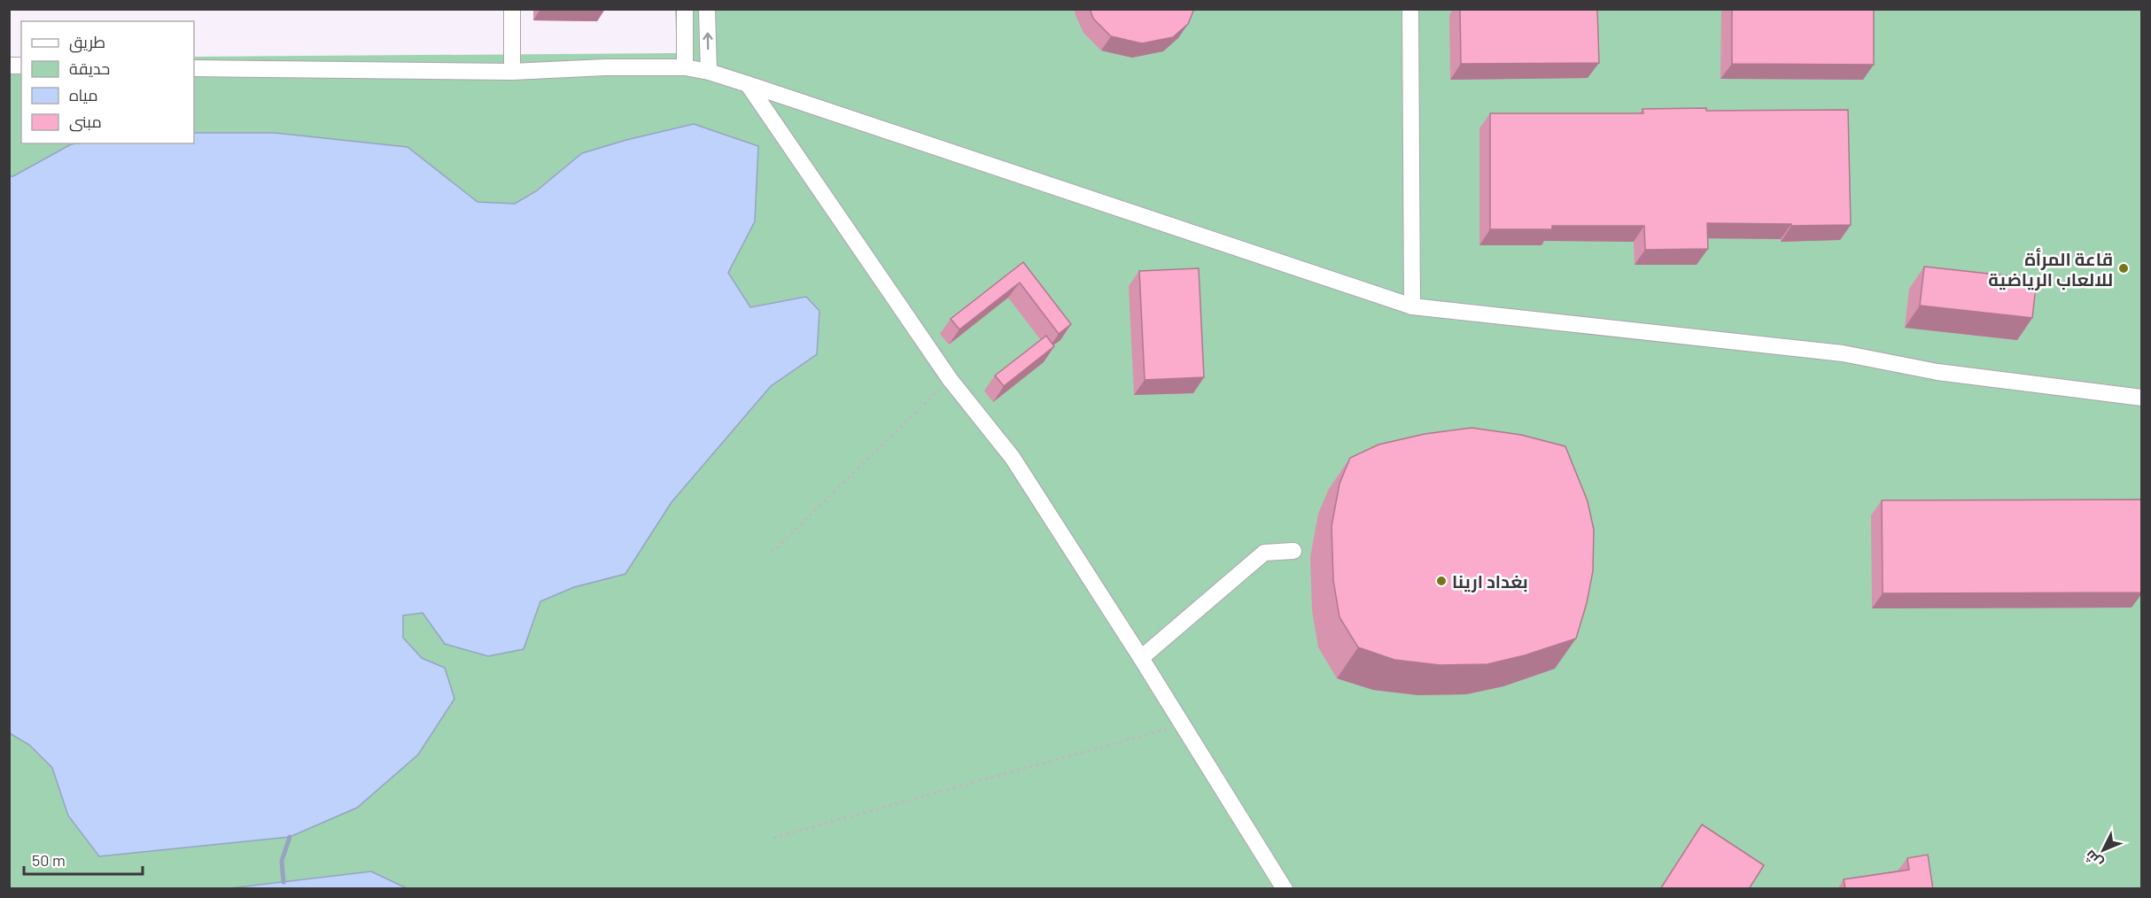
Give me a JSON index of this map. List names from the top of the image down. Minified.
{"places":["قاعة المرأة للالعاب الرياضية","بغداد ارينا"],"legend":["طريق","حديقة","مياه","مبنى"],"scale_bar":"50 m","north":"bottom left"}
